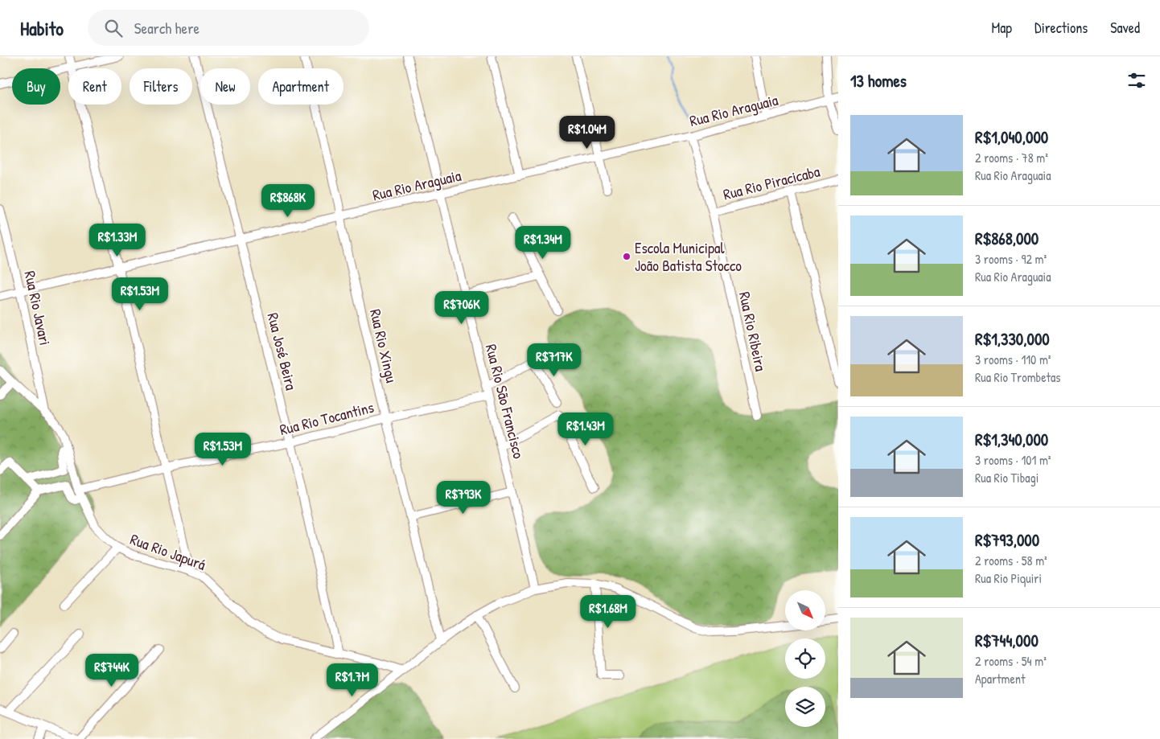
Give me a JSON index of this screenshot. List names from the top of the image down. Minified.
{"streets":{"street":["Rua Rio Araguaia","Rua Rio Piracicaba","Rua Rio Javari","Rua Rio Ribeira","Rua Rio Xingu","Rua José Beira","Rua Rio São Francisco","Rua Rio Tocantins","Rua Rio Japurá"]},"crossings":[["Rua Rio Araguaia","Rua Rio Javari"],["Rua Rio Araguaia","Rua Rio Ribeira"],["Rua Rio Araguaia","Rua Rio Xingu"],["Rua Rio Araguaia","Rua José Beira"],["Rua Rio Araguaia","Rua Rio São Francisco"],["Rua Rio Piracicaba","Rua Rio Ribeira"],["Rua Rio Javari","Rua Rio Japurá"],["Rua Rio Xingu","Rua Rio Tocantins"],["Rua José Beira","Rua Rio Tocantins"],["Rua José Beira","Rua Rio Japurá"],["Rua Rio São Francisco","Rua Rio Tocantins"],["Rua Rio Tocantins","Rua Rio Japurá"]],"places":["Escola Municipal João Batista Stocco"],"north":"bottom right","page":{"header":"Habito","search":"Search here","nav":["Map","Directions","Saved"],"heading":"13 homes","chip":["Buy","Rent","Filters","New","Apartment"],"list":[{"name":"R$1,040,000","note":"2 rooms · 78 m² · Rua Rio Araguaia"},{"name":"R$868,000","note":"3 rooms · 92 m² · Rua Rio Araguaia"},{"name":"R$1,330,000","note":"3 rooms · 110 m² · Rua Rio Trombetas"},{"name":"R$1,340,000","note":"3 rooms · 101 m² · Rua Rio Tibagi"},{"name":"R$793,000","note":"2 rooms · 58 m² · Rua Rio Piquiri"},{"name":"R$744,000","note":"2 rooms · 54 m² · Apartment"}],"price":["R$1.04M","R$868K","R$1.33M","R$1.34M","R$1.53M","R$706K","R$717K","R$1.43M","R$1.53M","R$793K","R$1.68M","R$744K","R$1.7M"]}}
